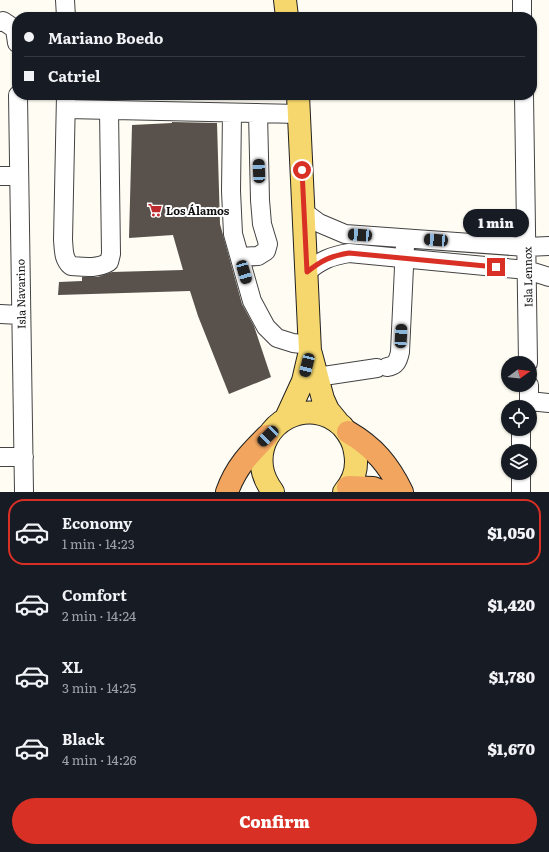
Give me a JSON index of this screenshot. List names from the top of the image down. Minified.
{"streets":{"street":["Isla Lennox","Isla Navarino"]},"places":{"supermarket":["Los Álamos"]},"north":"right","page":{"banner":["Mariano Boedo","Catriel"],"bubble":"1 min","list":[{"name":"Economy","note":"1 min · 14:23","value":"$1,050"},{"name":"Comfort","note":"2 min · 14:24","value":"$1,420"},{"name":"XL","note":"3 min · 14:25","value":"$1,780"},{"name":"Black","note":"4 min · 14:26","value":"$1,670"}],"buttons":"Confirm"}}
